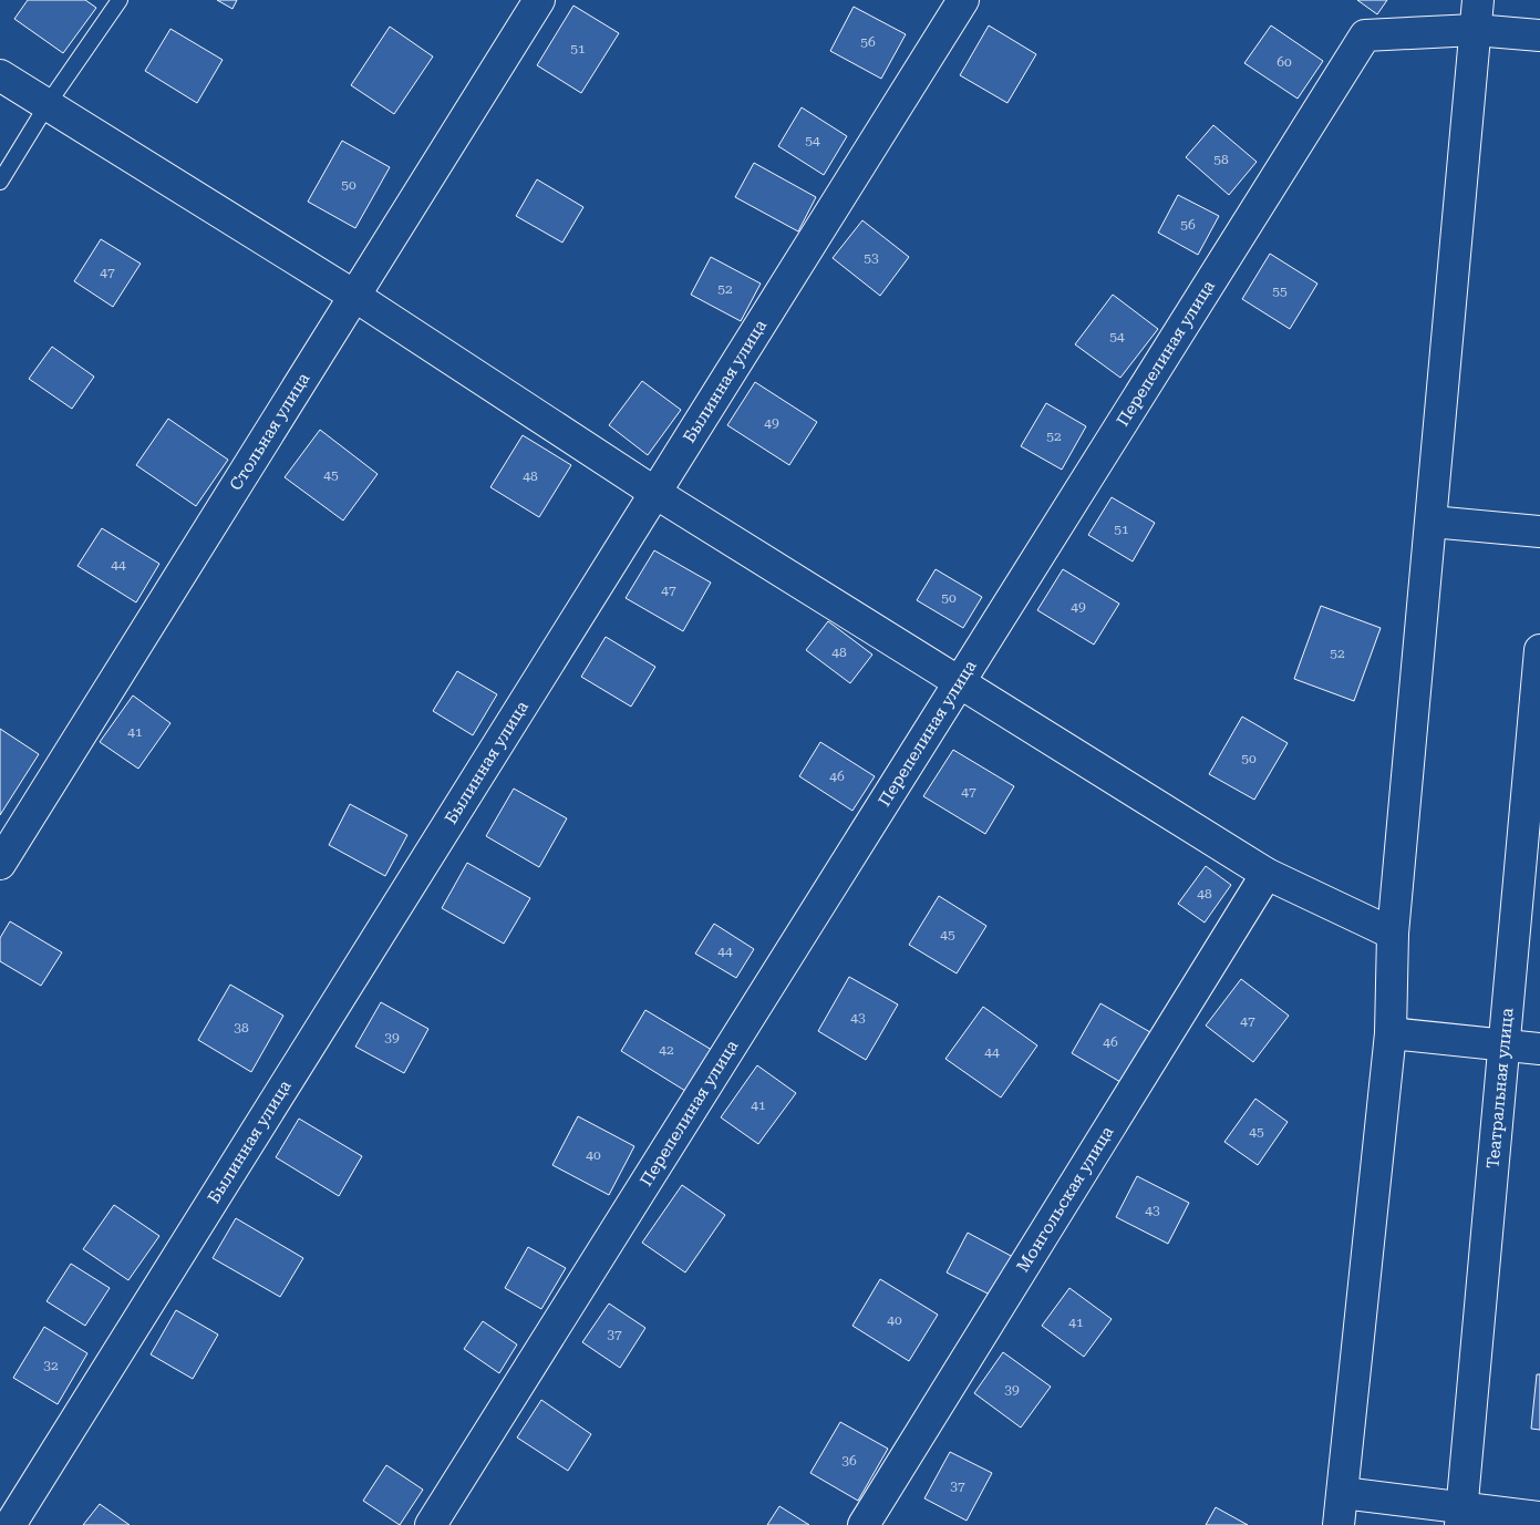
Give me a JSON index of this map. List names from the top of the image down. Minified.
{"streets":{"street":["Перепелиная улица","Былинная улица","Стольная улица","Театральная улица","Монгольская улица"]},"house_numbers":["56","51","60","54","58","50","56","53","47","52","55","54","49","52","45","48","51","44","47","50","49","48","52","41","50","46","47","48","45","44","43","47","38","39","46","42","44","41","45","40","43","40","41","37","32","39","36","37"]}
